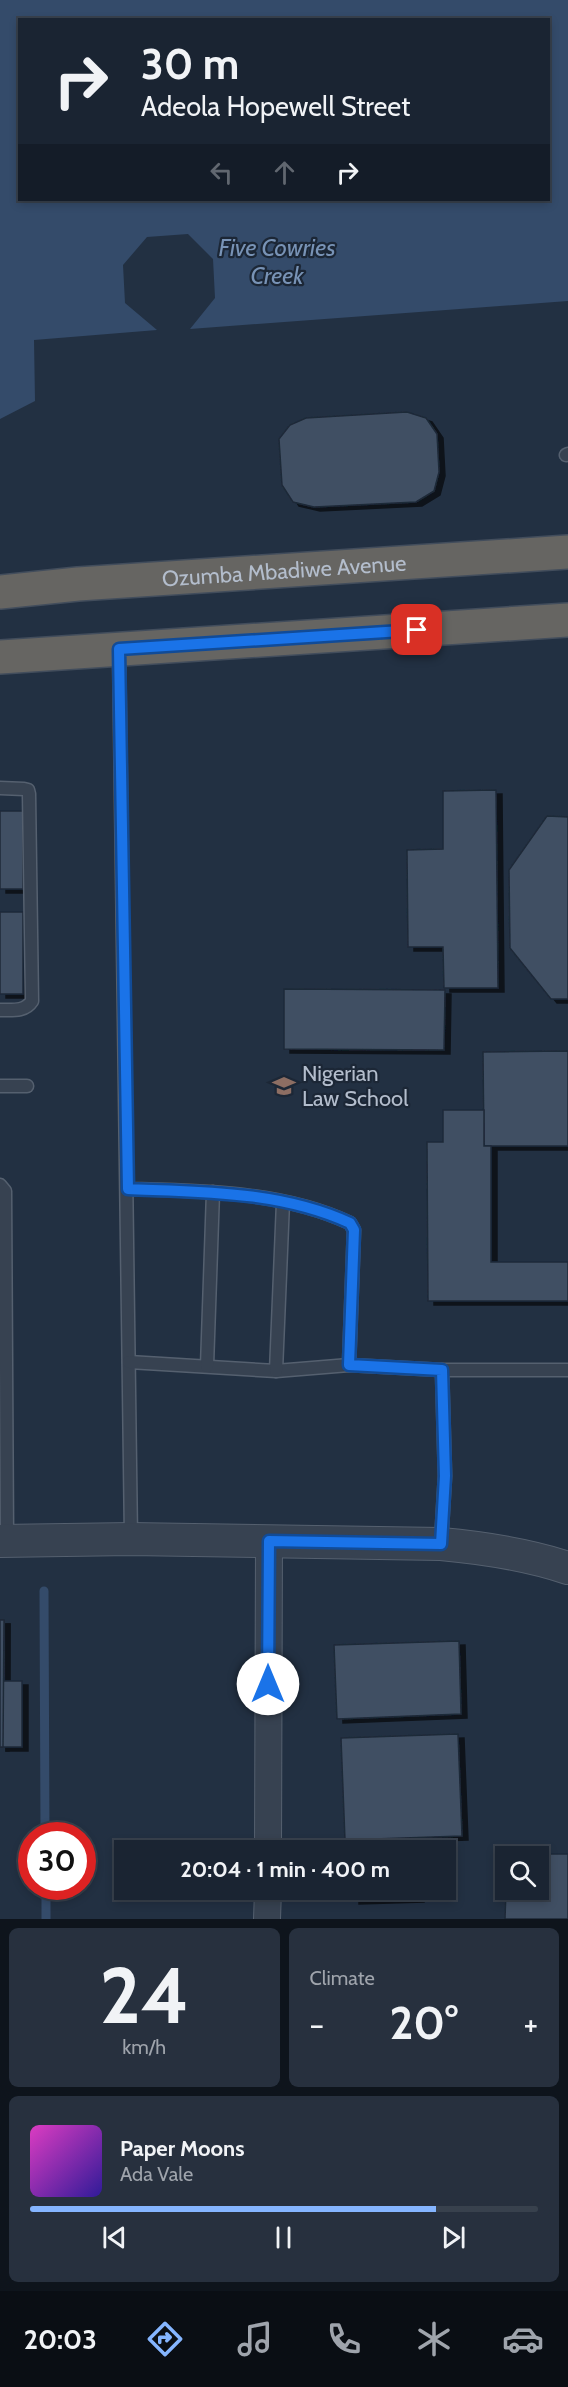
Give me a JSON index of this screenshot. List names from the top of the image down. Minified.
{"streets":{"highway":["Ozumba Mbadiwe Avenue"]},"water":["Five Cowries Creek"],"places":{"school or university":["Nigerian Law School"]},"page":{"turn":["30 m","Adeola Hopewell Street"],"limit":"30","trip":"20:04 · 1 min · 400 m","tile":[["24","km/h"],"Climate"],"heat":["−","20°","+"],"song":["Paper Moons","Ada Vale"],"tabs":"20:03"}}
